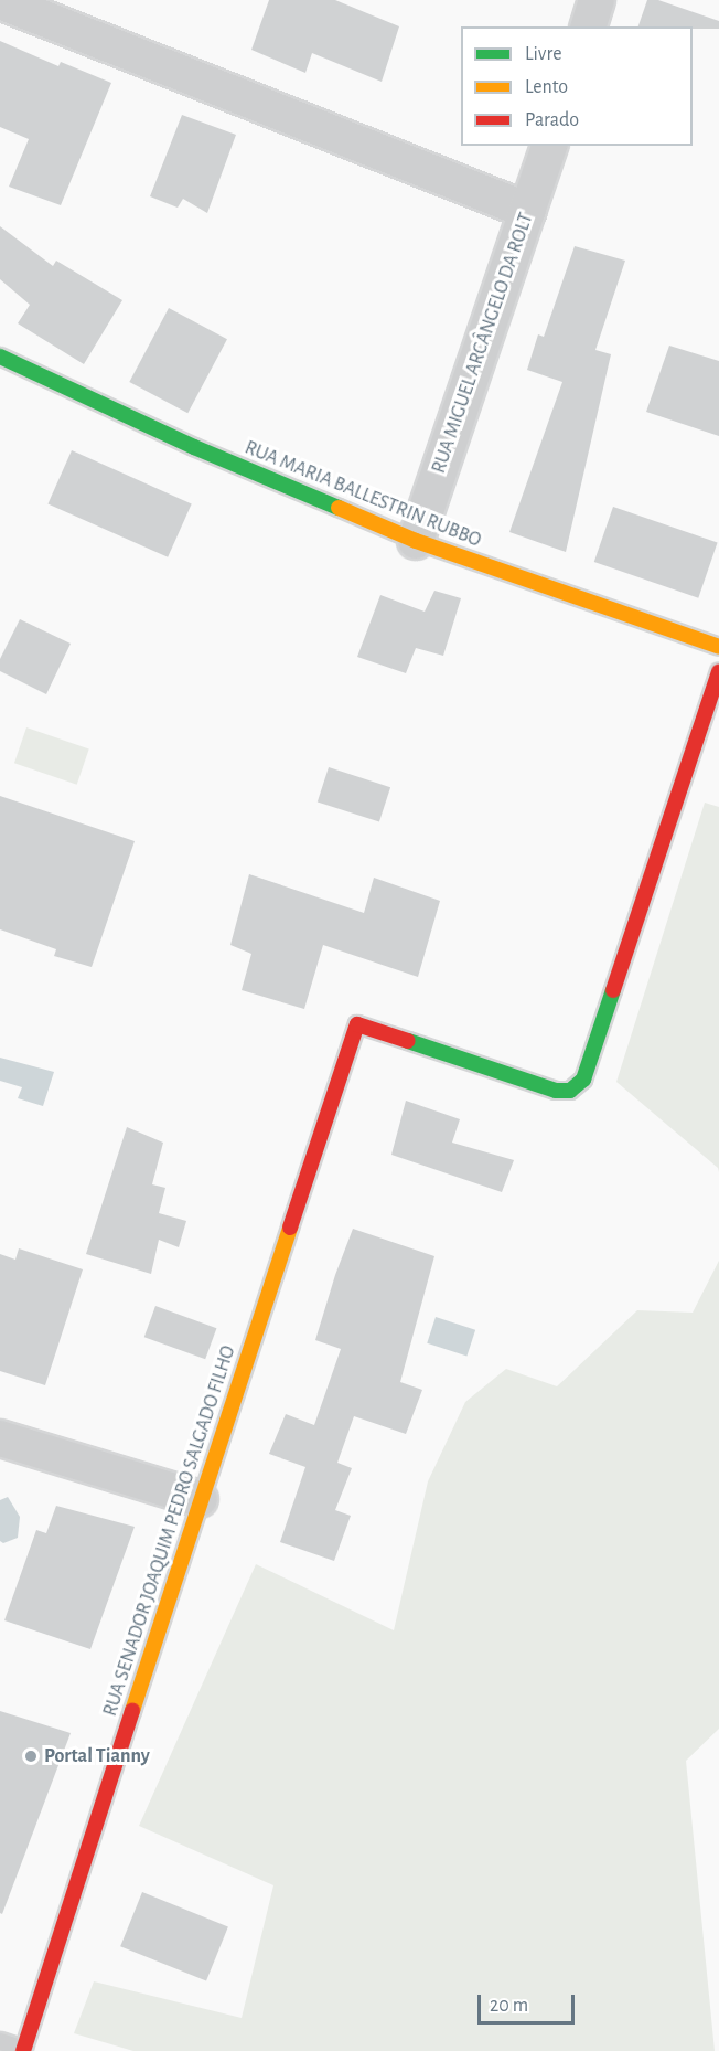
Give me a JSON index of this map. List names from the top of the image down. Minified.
{"streets":{"street":["RUA MIGUEL ARCÂNGELO DA ROLT","RUA MARIA BALLESTRIN RUBBO","RUA SENADOR JOAQUIM PEDRO SALGADO FILHO"]},"crossings":[["RUA MIGUEL ARCÂNGELO DA ROLT","RUA MARIA BALLESTRIN RUBBO"]],"places":["Portal Tianny"],"legend":["Livre","Lento","Parado"],"scale_bar":"20 m"}
